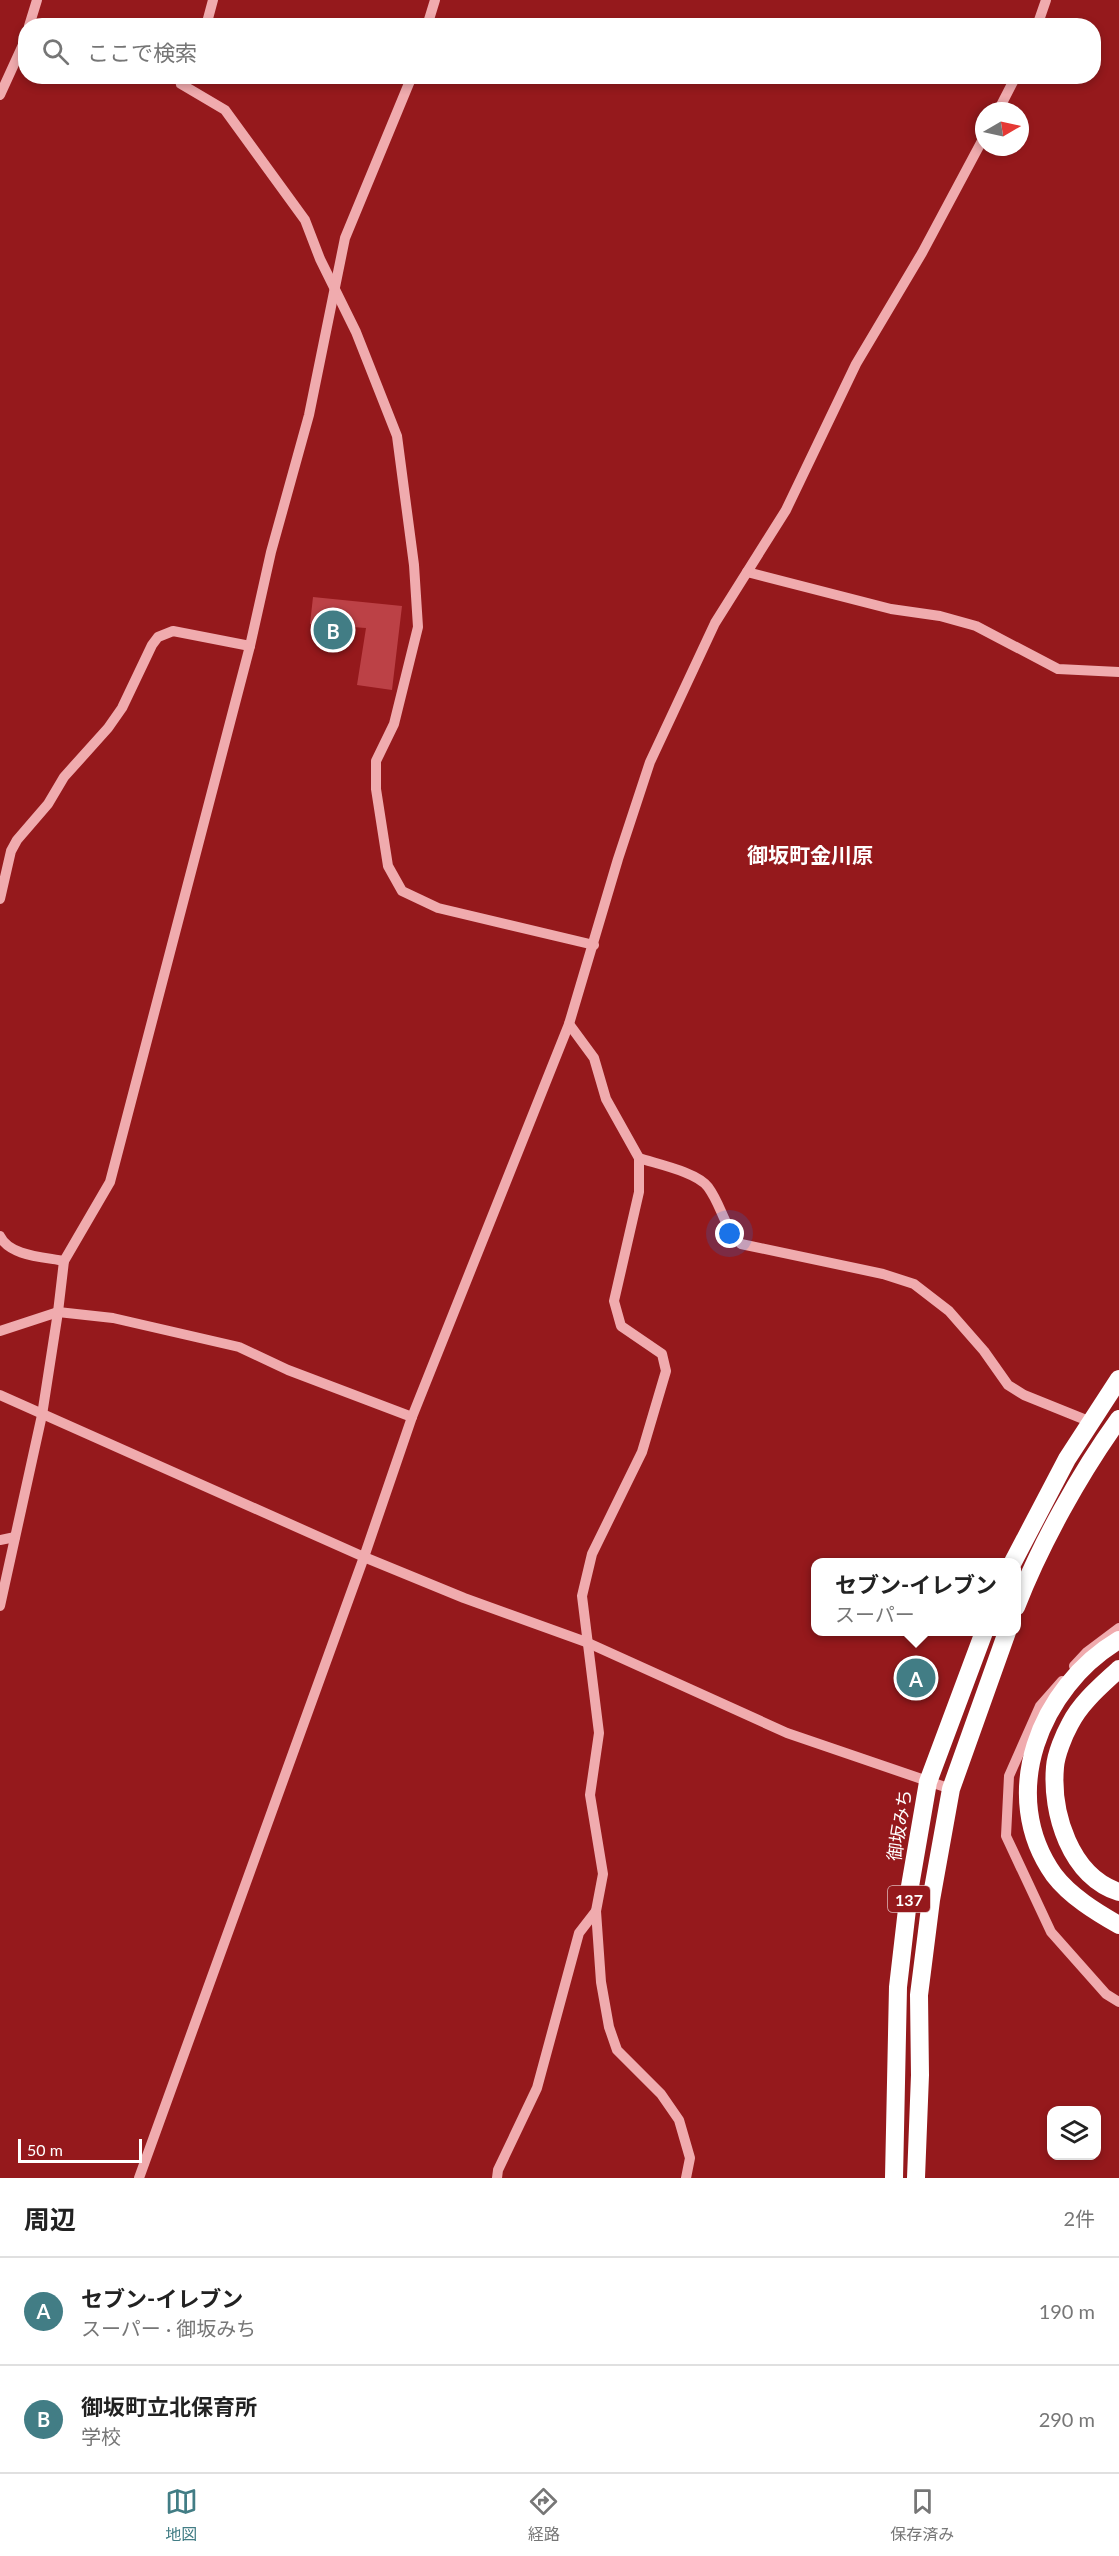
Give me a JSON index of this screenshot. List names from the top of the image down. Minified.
{"streets":{"highway":["御坂みち","137"]},"districts":["御坂町金川原"],"scale_bar":"50 m","north":"right","page":{"search":"ここで検索","pins":["B","A"],"popup":["セブン-イレブン","スーパー"],"scale":"50 m","heading":["周辺","2件"],"list":[{"mark":"A","name":"セブン-イレブン","note":"スーパー · 御坂みち","value":"190 m"},{"mark":"B","name":"御坂町立北保育所","note":"学校","value":"290 m"}],"nav":["地図","経路","保存済み"]}}
